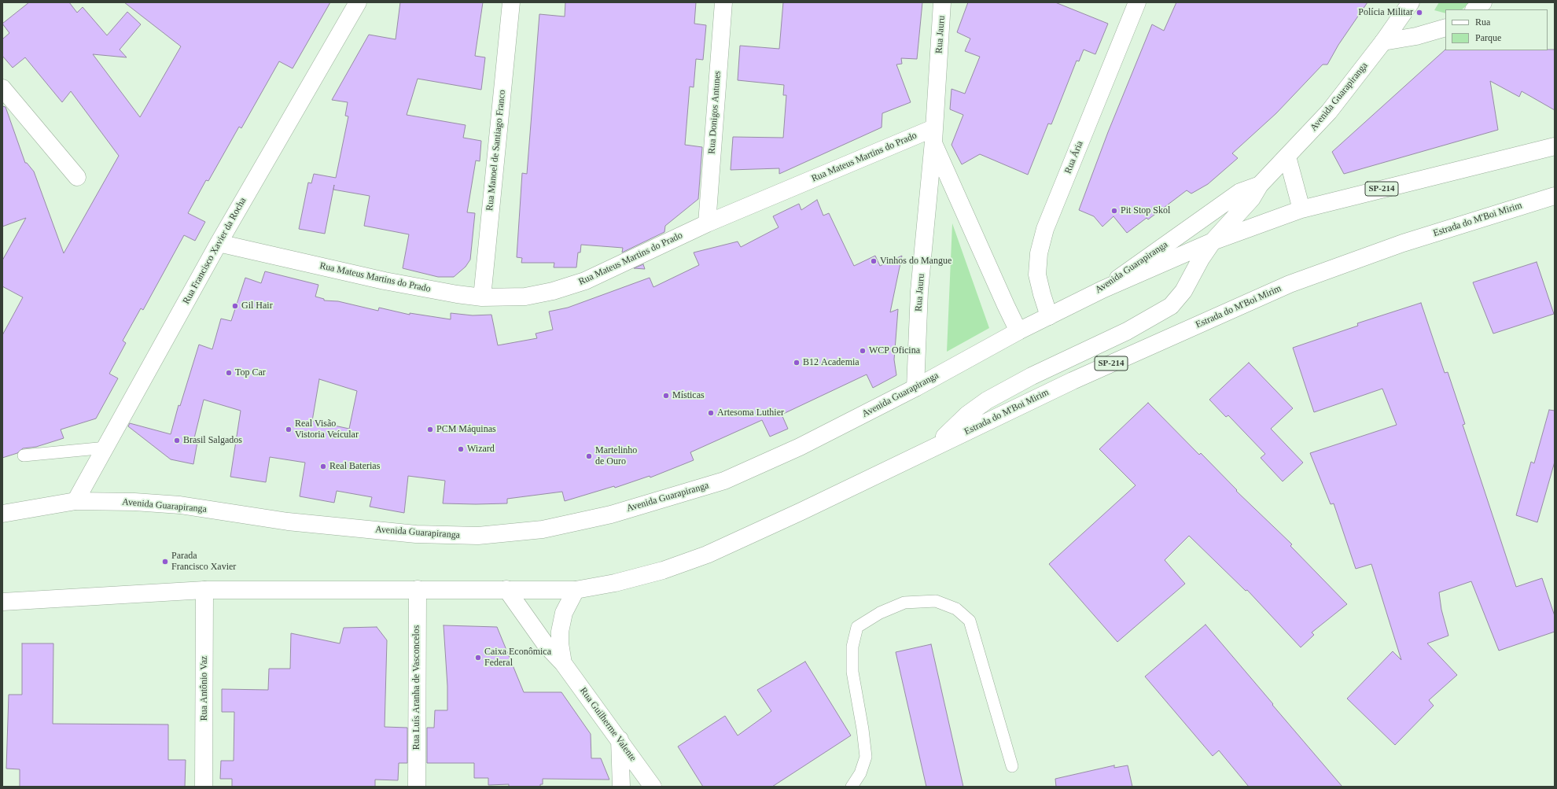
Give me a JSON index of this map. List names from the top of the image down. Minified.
{"streets":{"main road":["Rua Jauru","Avenida Guarapiranga","Rua Donigos Antunes","Rua Manoel de Santiago Franco","Rua Mateus Martins do Prado","Rua Ária","SP-214","Estrada do M'Boi Mirim","Rua Francisco Xavier da Rocha","Rua Luís Aranha de Vasconcelos","Rua Antônio Vaz","Rua Guilherme Valente"]},"crossings":[["Rua Jauru","Avenida Guarapiranga"],["Rua Jauru","Rua Mateus Martins do Prado"],["Avenida Guarapiranga","Rua Ária"],["Avenida Guarapiranga","SP-214"],["Avenida Guarapiranga","Estrada do M'Boi Mirim"],["Avenida Guarapiranga","Rua Francisco Xavier da Rocha"],["Rua Donigos Antunes","Rua Mateus Martins do Prado"],["Rua Manoel de Santiago Franco","Rua Mateus Martins do Prado"],["Rua Mateus Martins do Prado","Rua Francisco Xavier da Rocha"]],"places":["Polícia Militar","Pit Stop Skol","Vinhos do Mangue","Gil Hair","WCP Oficina","B12 Academia","Top Car","Místicas","Artesoma Luthier","Real Visão Vistoria Veícular","PCM Máquinas","Brasil Salgados","Wizard","Martelinho de Ouro","Real Baterias","Parada Francisco Xavier","Caixa Econômica Federal"],"legend":["Rua","Parque"]}
